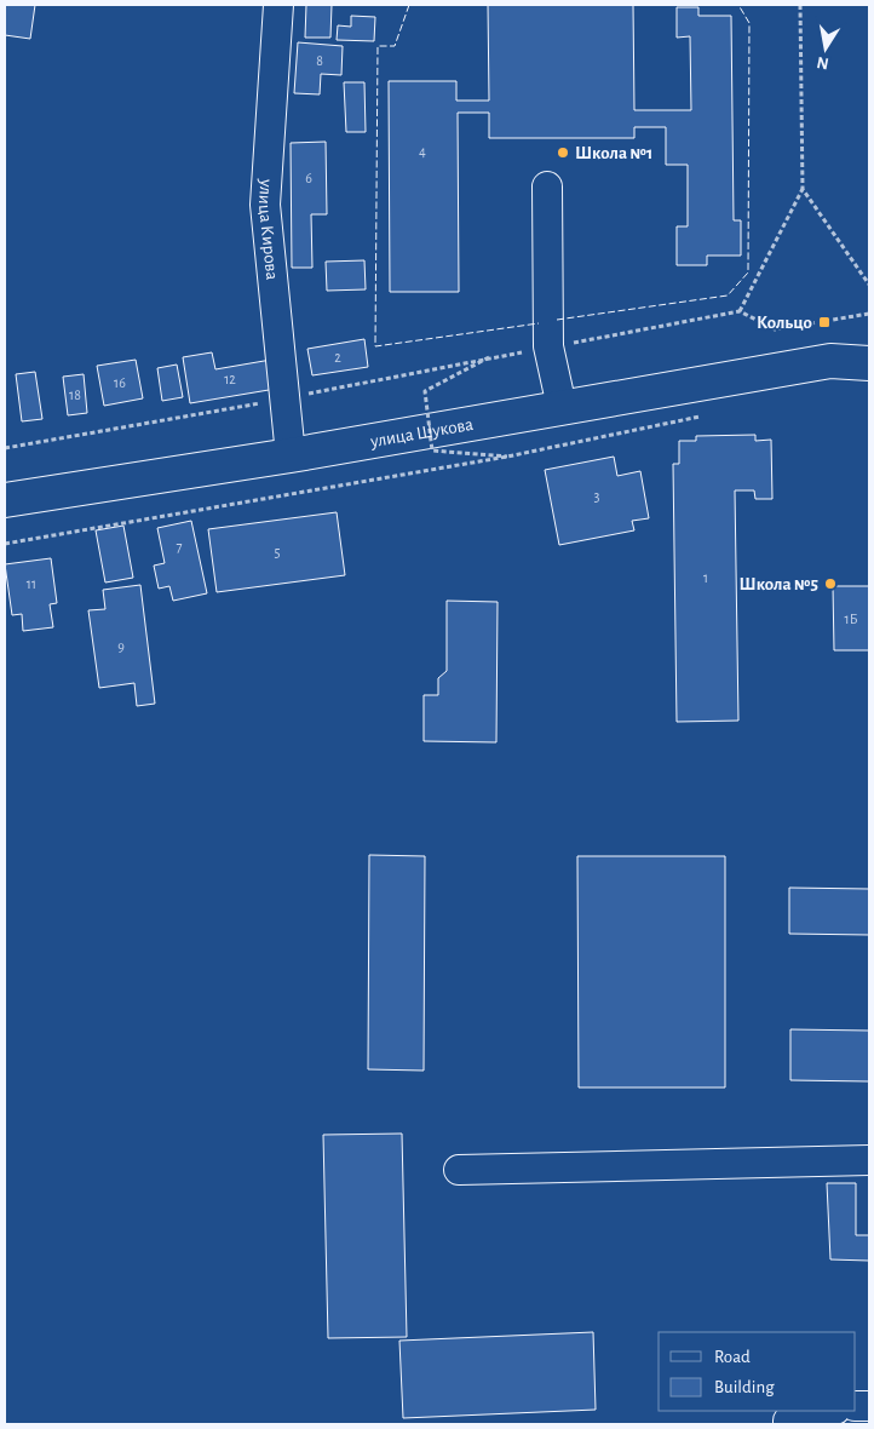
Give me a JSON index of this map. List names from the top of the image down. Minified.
{"streets":{"main road":["улица Шукова"],"street":["улица Кирова"]},"crossings":[["улица Кирова","улица Шукова"]],"places":{"other":["Школа №1","Школа №5"],"transit":["Кольцо"]},"house_numbers":["8","4","6","2","12","16","18","3","7","5","1","11","1Б","9"],"legend":["Road","Building"],"north":"bottom"}
